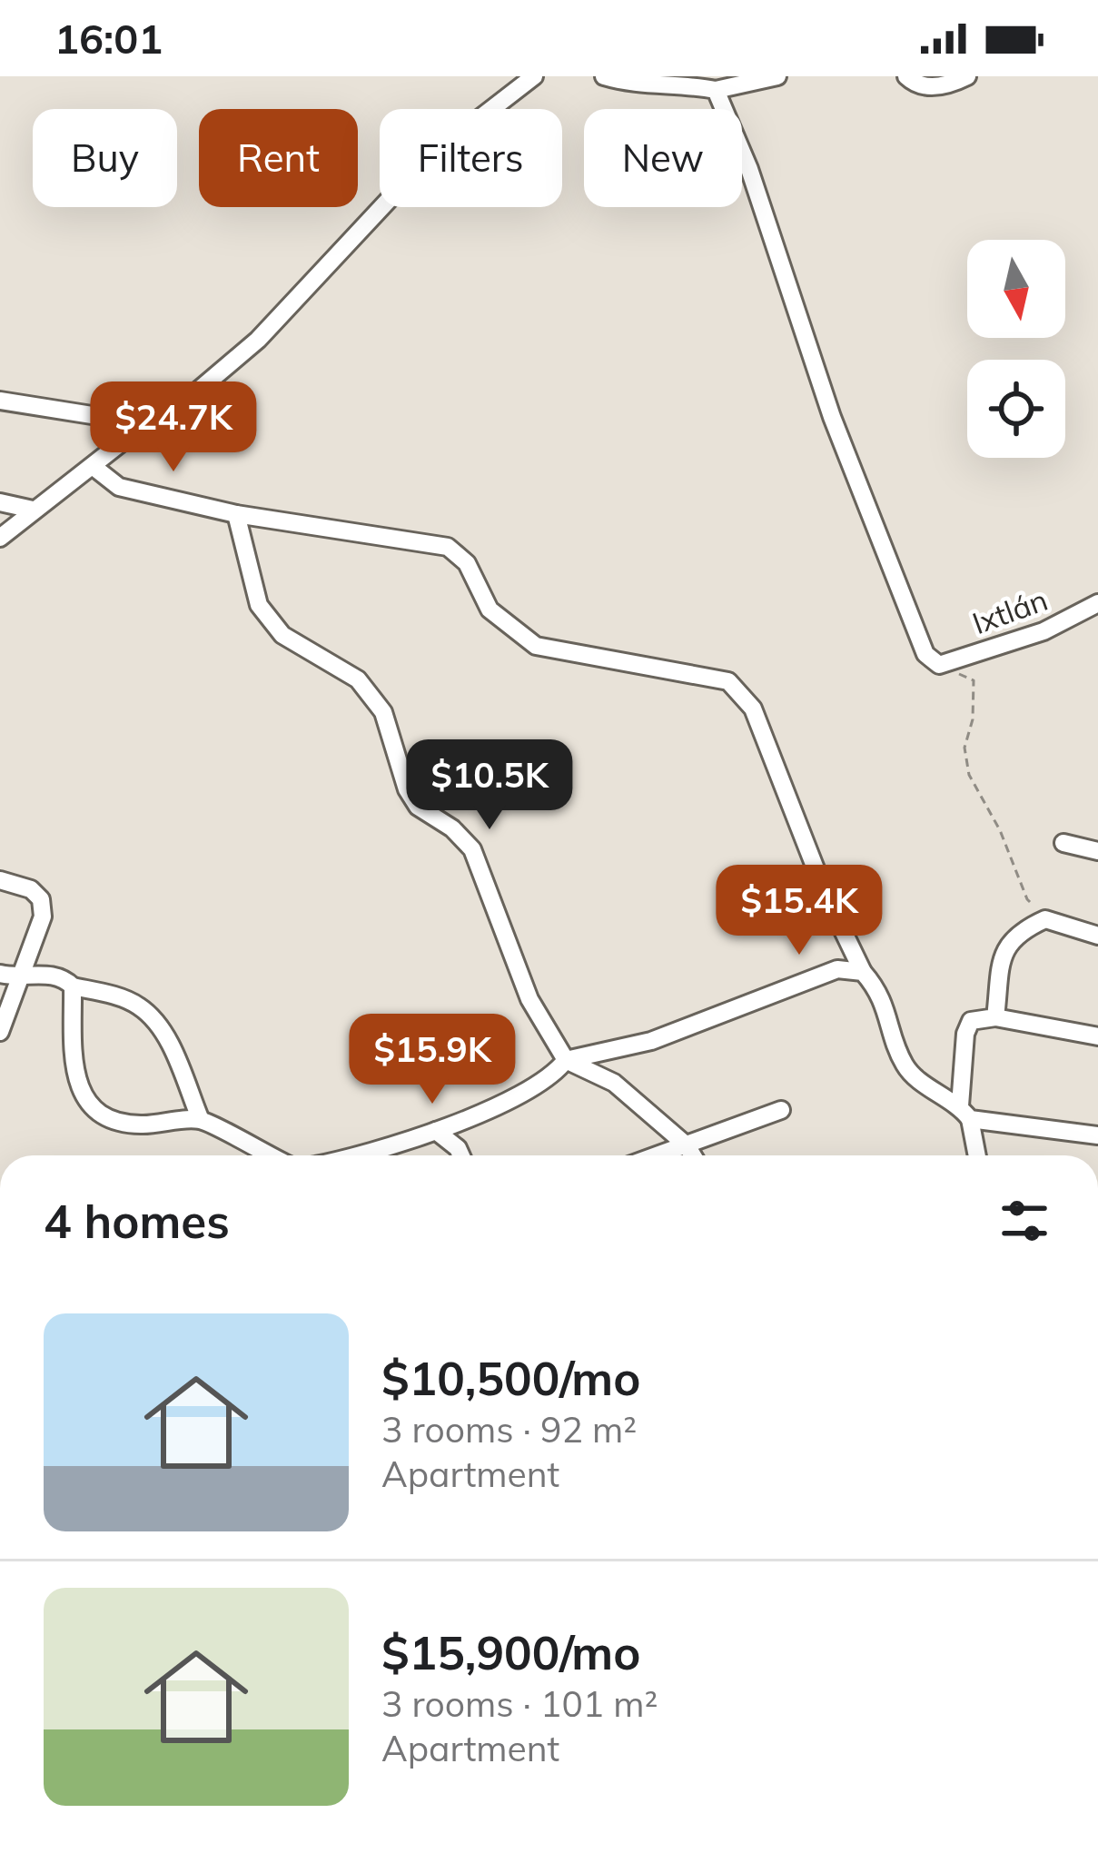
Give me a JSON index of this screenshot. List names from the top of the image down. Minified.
{"streets":{"street":["Ixtlán"]},"north":"bottom","page":{"status":"16:01","chip":["Buy","Rent","Filters","New"],"price":["$24.7K","$10.5K","$15.4K","$15.9K"],"heading":"4 homes","list":[{"name":"$10,500/mo","note":"3 rooms · 92 m² · Apartment"},{"name":"$15,900/mo","note":"3 rooms · 101 m² · Apartment"}]}}
